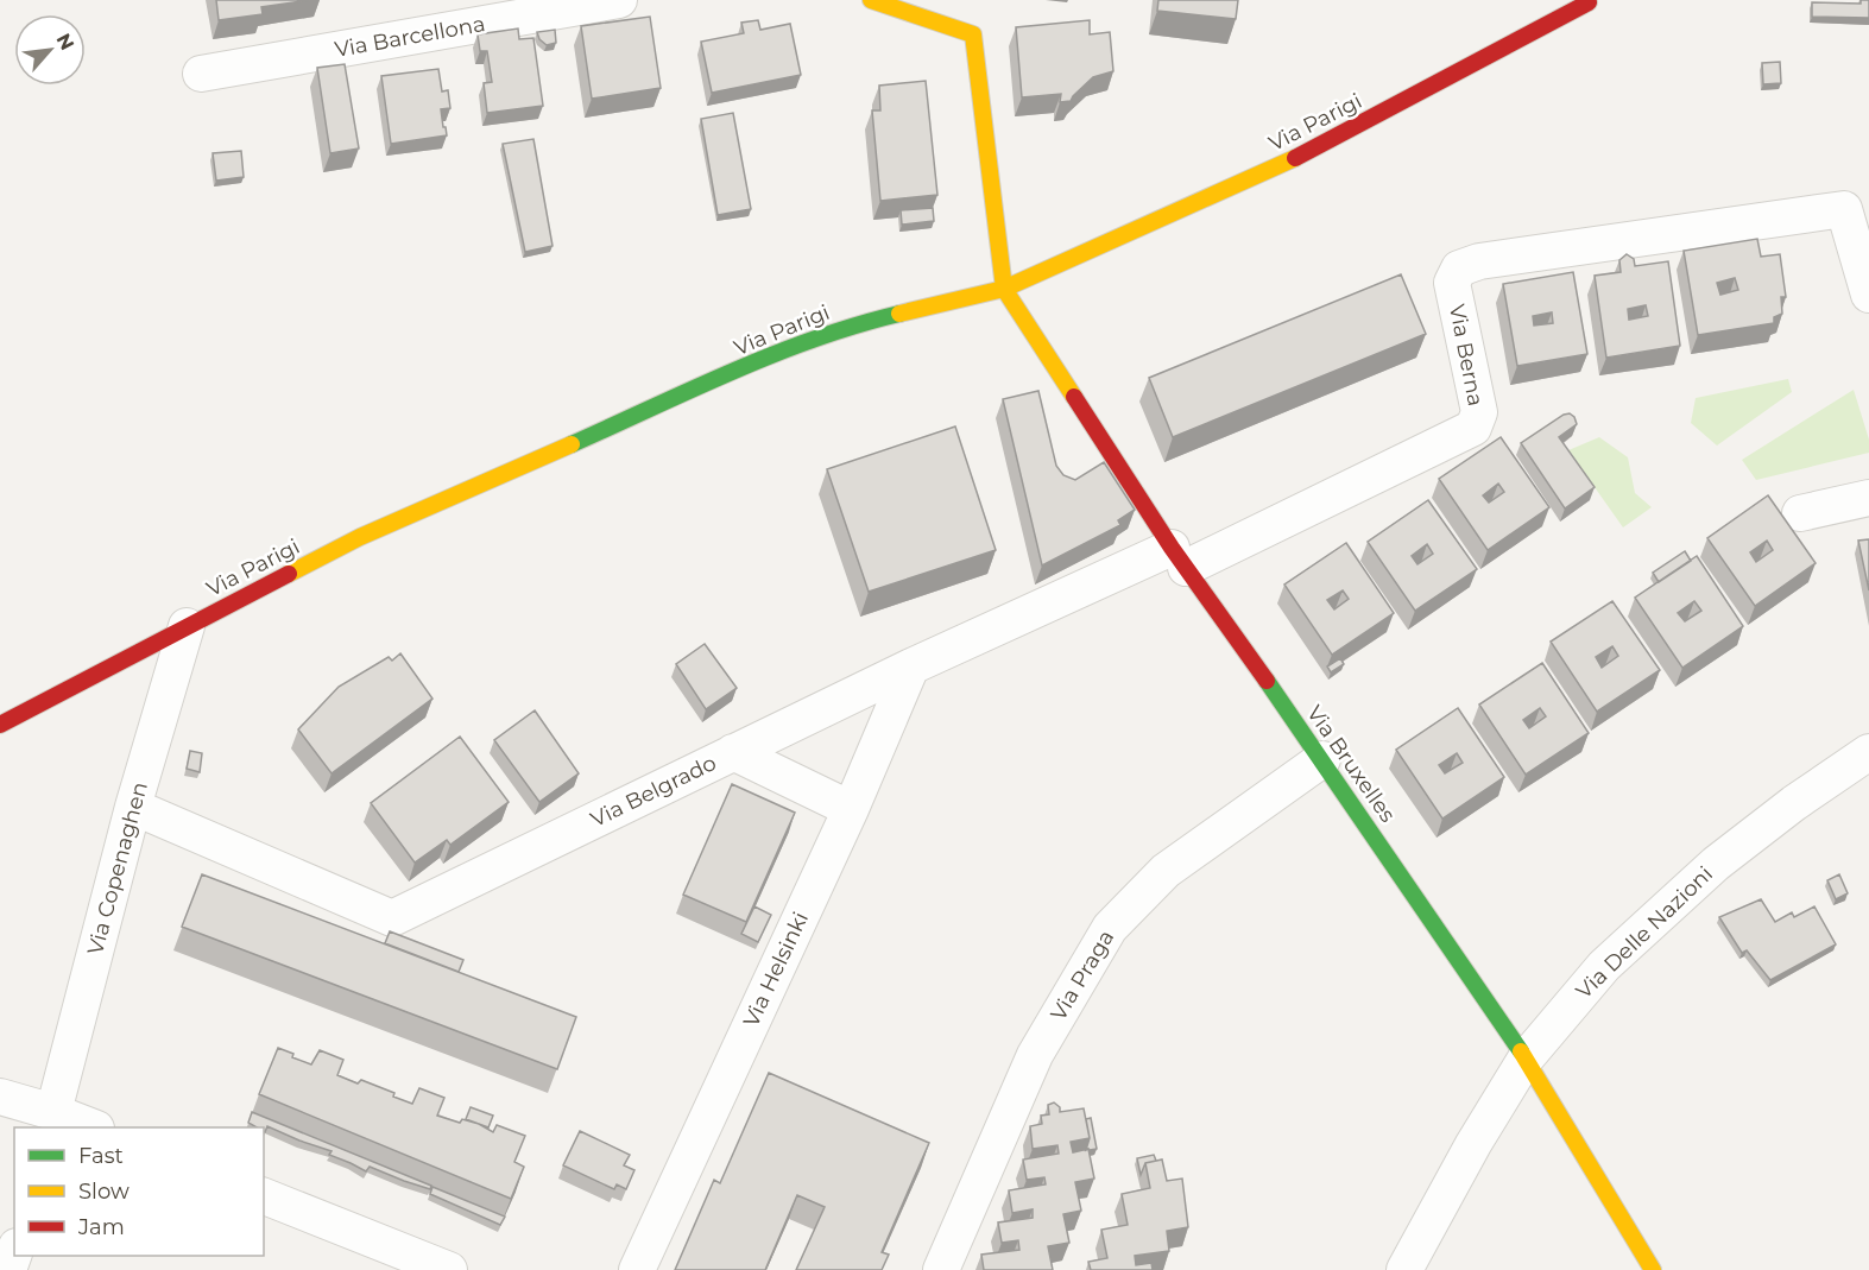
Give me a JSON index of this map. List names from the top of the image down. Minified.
{"streets":{"street":["Via Barcellona","Via Parigi","Via Berna","Via Bruxelles","Via Belgrado","Via Copenaghen","Via Delle Nazioni","Via Helsinki","Via Praga"]},"crossings":[["Via Parigi","Via Bruxelles"],["Via Parigi","Via Copenaghen"],["Via Berna","Via Bruxelles"],["Via Berna","Via Belgrado"],["Via Bruxelles","Via Belgrado"],["Via Bruxelles","Via Delle Nazioni"],["Via Bruxelles","Via Praga"],["Via Belgrado","Via Copenaghen"],["Via Belgrado","Via Helsinki"]],"legend":["Fast","Slow","Jam"],"north":"top right"}
